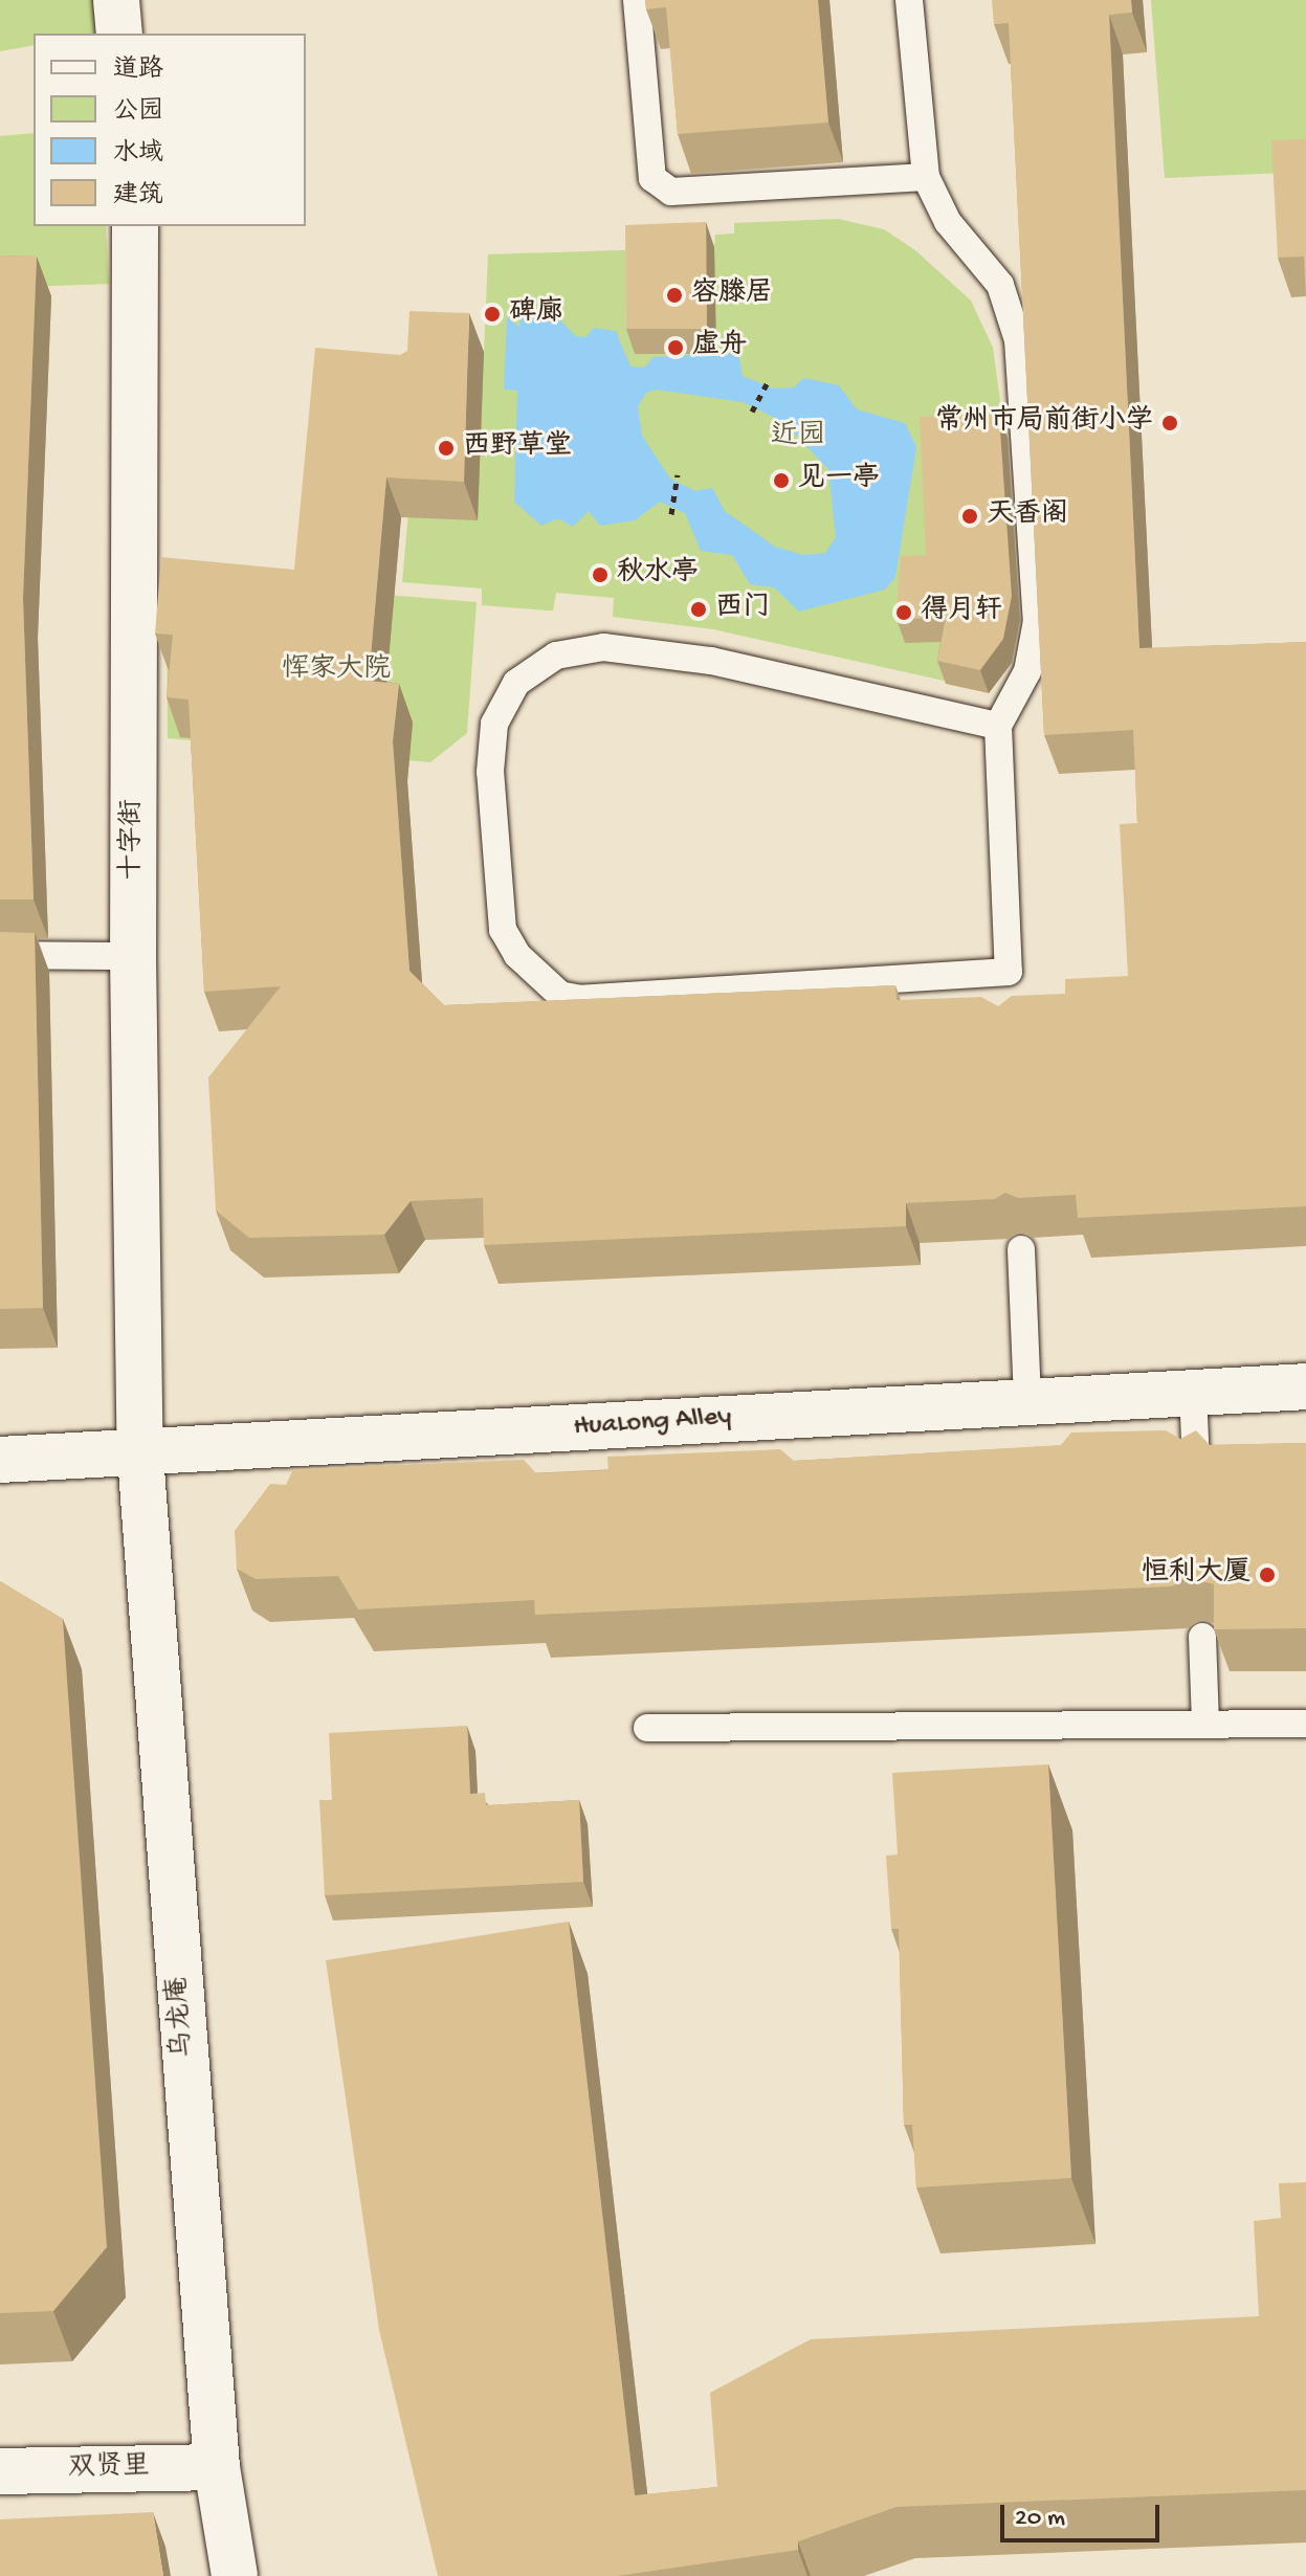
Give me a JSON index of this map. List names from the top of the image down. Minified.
{"streets":{"street":["十字街","HuaLong Alley","乌龙庵","双贤里"]},"crossings":[["十字街","HuaLong Alley"],["十字街","乌龙庵"],["HuaLong Alley","乌龙庵"],["乌龙庵","双贤里"]],"parks":["近园","恽家大院"],"places":["容滕居","碑廊","虚舟","常州市局前街小学","西野草堂","见一亭","天香阁","秋水亭","西门","得月轩","恒利大厦"],"legend":["道路","公园","水域","建筑"],"scale_bar":"20 m"}
